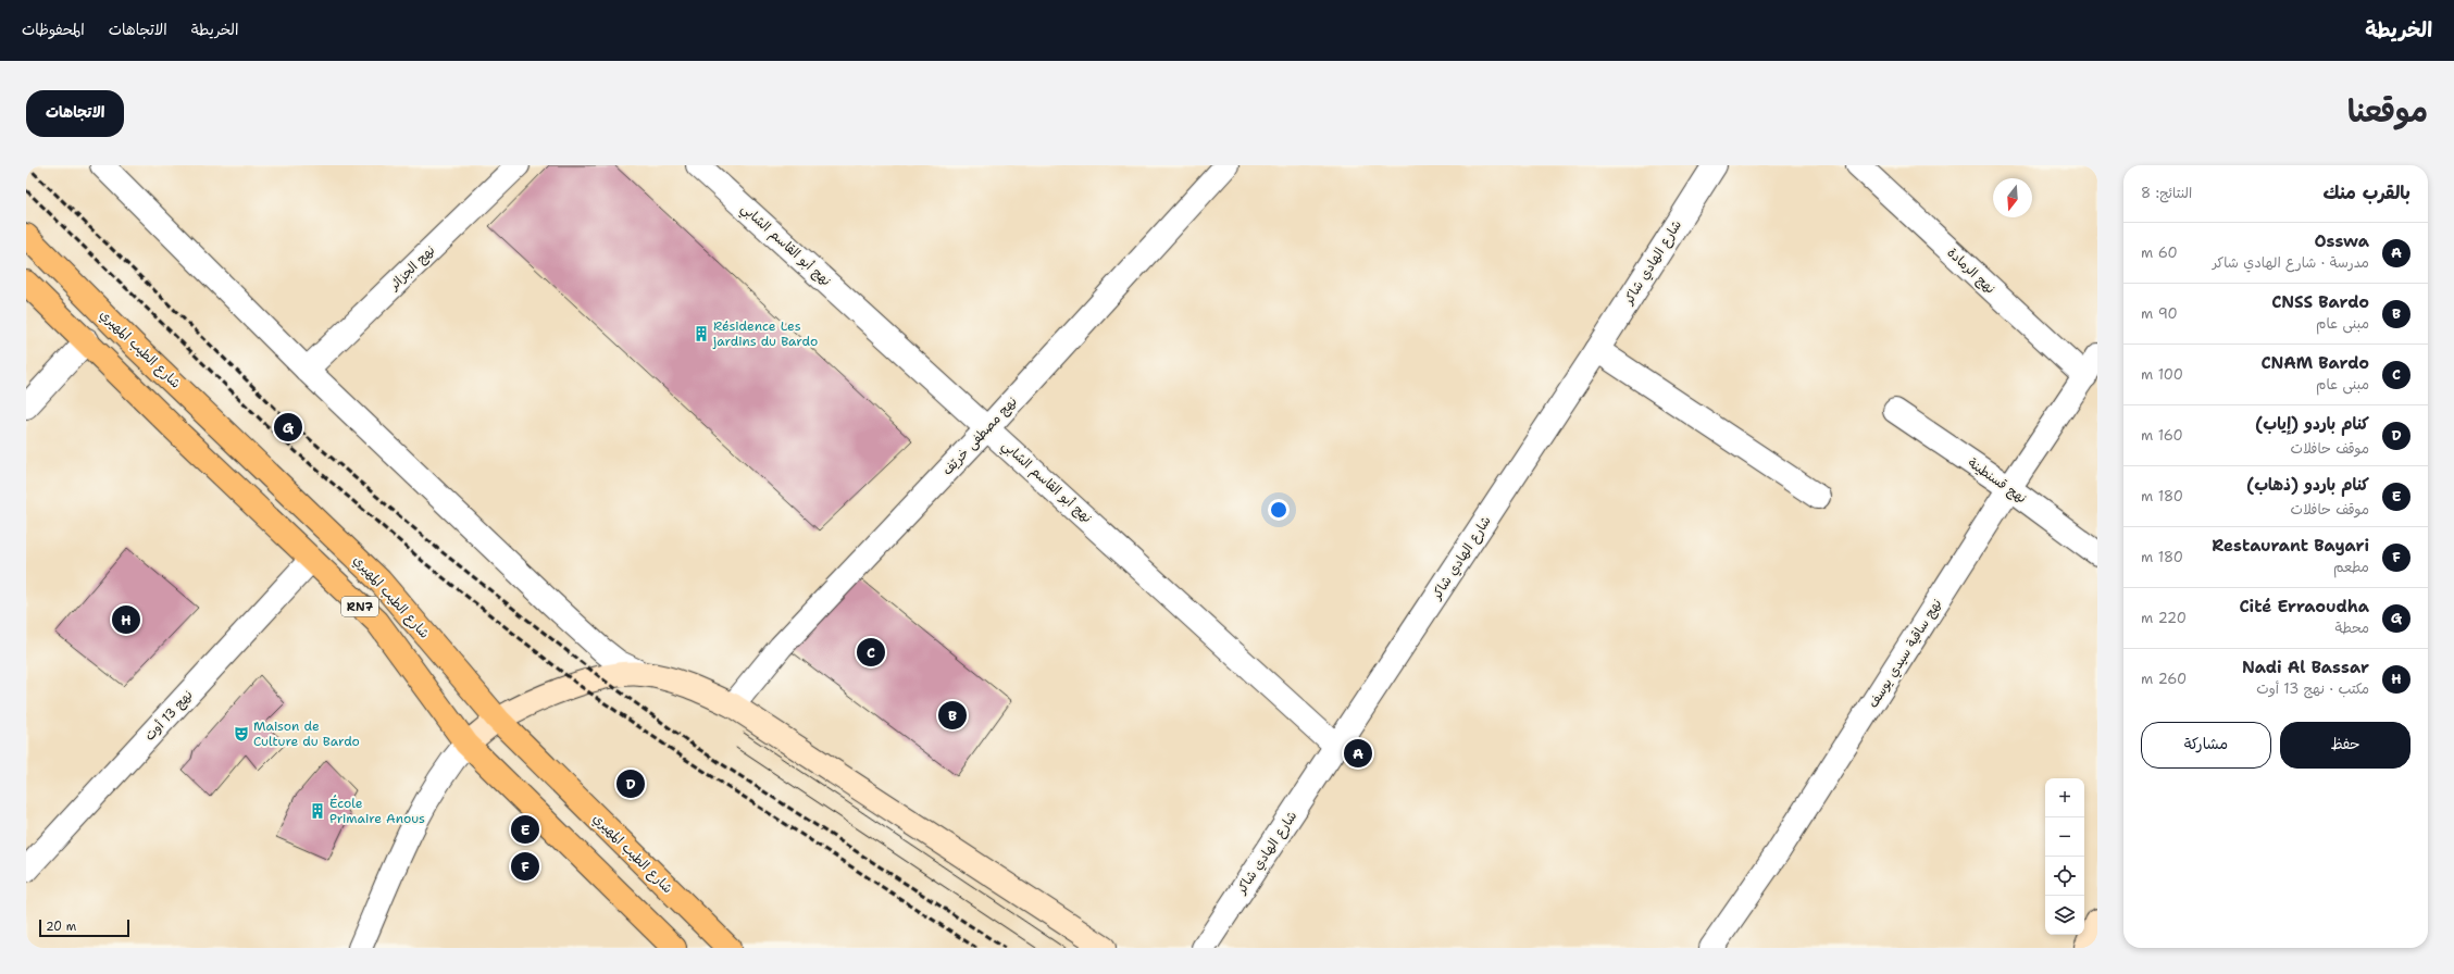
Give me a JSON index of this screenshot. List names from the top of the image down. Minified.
{"streets":{"main road":["شارع الطيب المهيري","RN7"],"street":["نهج أبو القاسم الشابي","شارع الهادي شاكر","نهج الجزائر","نهج الرمادة","نهج مصطفى خريّف","نهج قسنطينة","نهج ساقية سيدي يوسف","نهج 13 أوت"]},"crossings":[["نهج أبو القاسم الشابي","شارع الهادي شاكر"],["نهج أبو القاسم الشابي","نهج مصطفى خريّف"],["نهج الرمادة","نهج ساقية سيدي يوسف"],["نهج قسنطينة","نهج ساقية سيدي يوسف"],["RN7","نهج 13 أوت"]],"places":{"building":["Résidence Les jardins du Bardo","École Primaire Anous"],"theatre":["Maison de Culture du Bardo"]},"scale_bar":"20 m","north":"bottom","page":{"header":"الخريطة","nav":["الخريطة","الاتجاهات","المحفوظات"],"title":"موقعنا","buttons":["الاتجاهات",["حفظ","مشاركة"]],"heading":["بالقرب منك","النتائج: 8"],"list":[{"mark":"A","name":"Osswa","note":"مدرسة · شارع الهادي شاكر","value":"60 m"},{"mark":"B","name":"CNSS Bardo","note":"مبنى عام","value":"90 m"},{"mark":"C","name":"CNAM Bardo","note":"مبنى عام","value":"100 m"},{"mark":"D","name":"كنام باردو (إياب)","note":"موقف حافلات","value":"160 m"},{"mark":"E","name":"كنام باردو (ذهاب)","note":"موقف حافلات","value":"180 m"},{"mark":"F","name":"Restaurant Bayari","note":"مطعم","value":"180 m"},{"mark":"G","name":"Cité Erraoudha","note":"محطة","value":"220 m"},{"mark":"H","name":"Nadi Al Bassar","note":"مكتب · نهج 13 أوت","value":"260 m"}],"pins":["G","H","C","B","A","D","E","F"],"map_buttons":["+","−"],"scale":"20 m"}}
